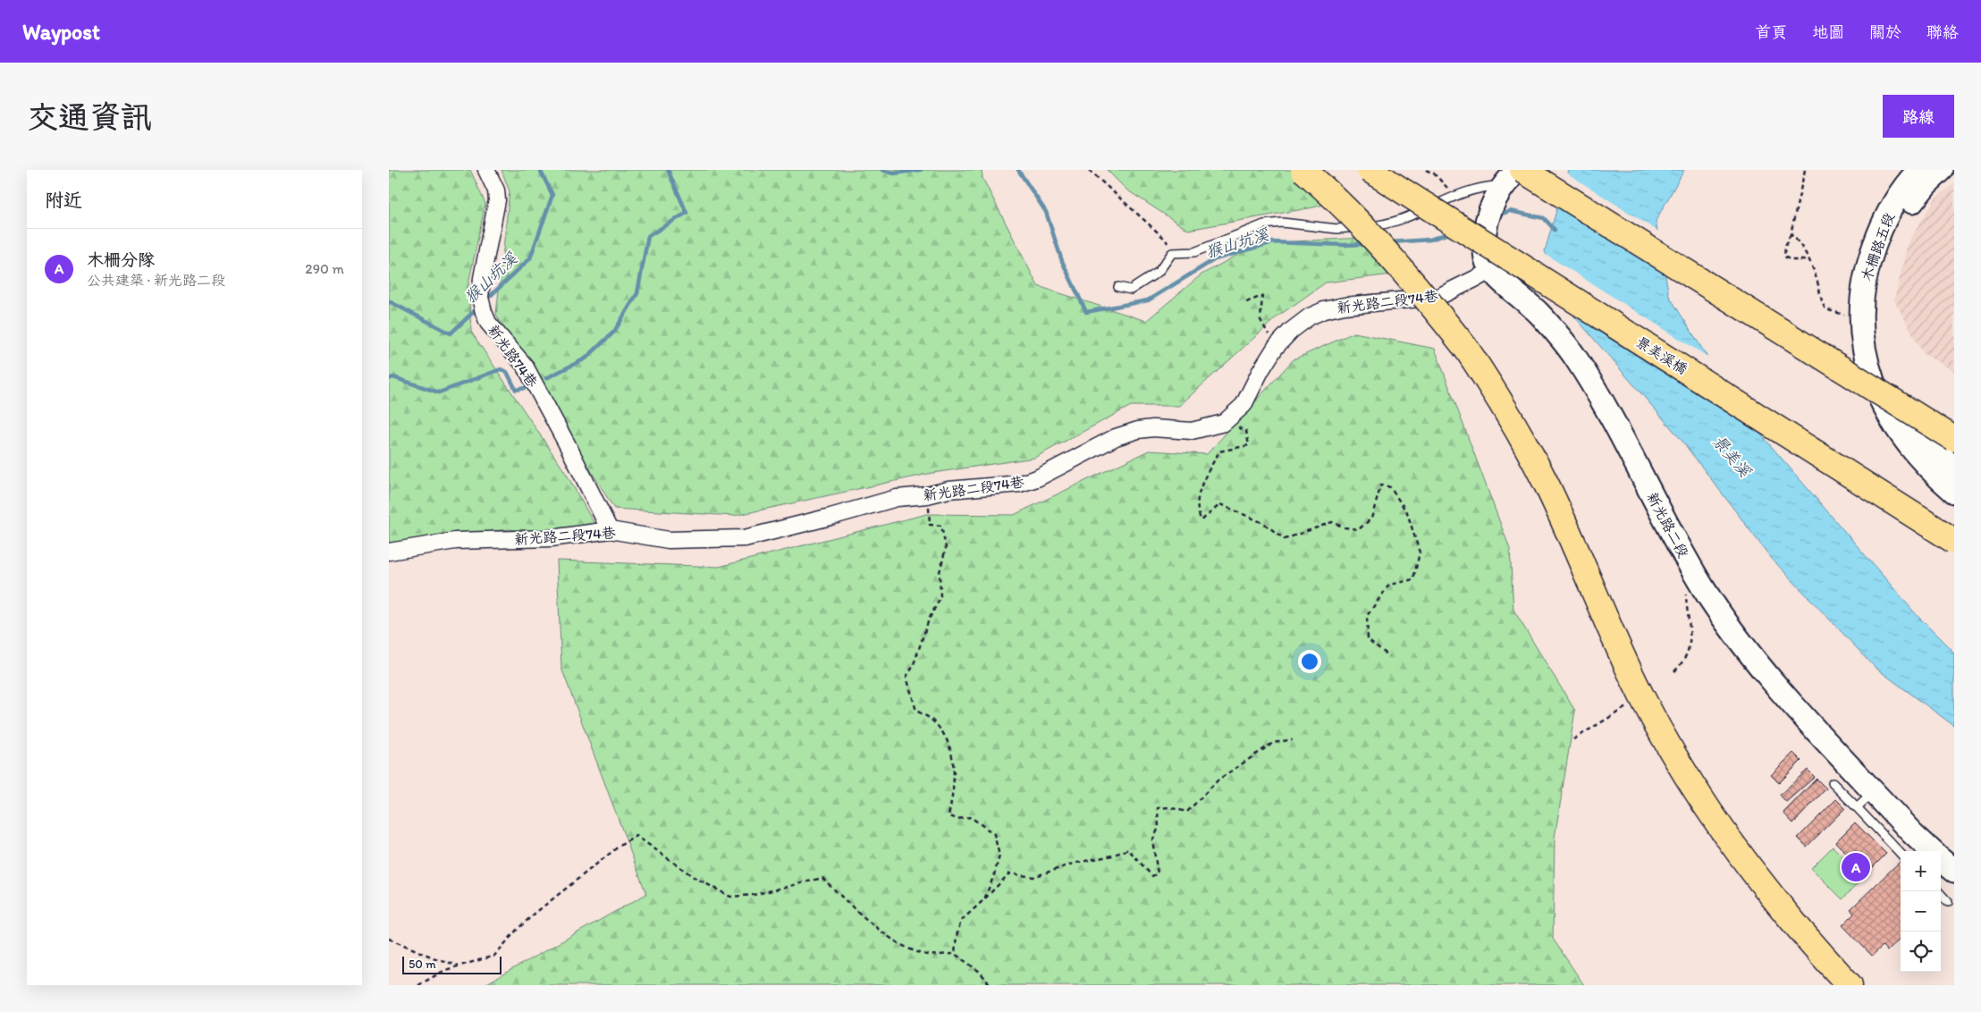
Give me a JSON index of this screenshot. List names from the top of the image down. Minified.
{"streets":{"highway":["景美溪橋"],"street":["木柵路五段","新光路二段74巷","新光路74巷","新光路二段"]},"crossings":[["新光路二段74巷","新光路74巷"],["新光路二段74巷","新光路二段"]],"water":["猴山坑溪","景美溪"],"scale_bar":"50 m","page":{"header":"Waypost","nav":["首頁","地圖","關於","聯絡"],"buttons":"路線","title":"交通資訊","heading":"附近","list":[{"mark":"A","name":"木柵分隊","note":"公共建築 · 新光路二段","value":"290 m"}],"map_buttons":["+","−"],"pins":"A","scale":"50 m"}}
